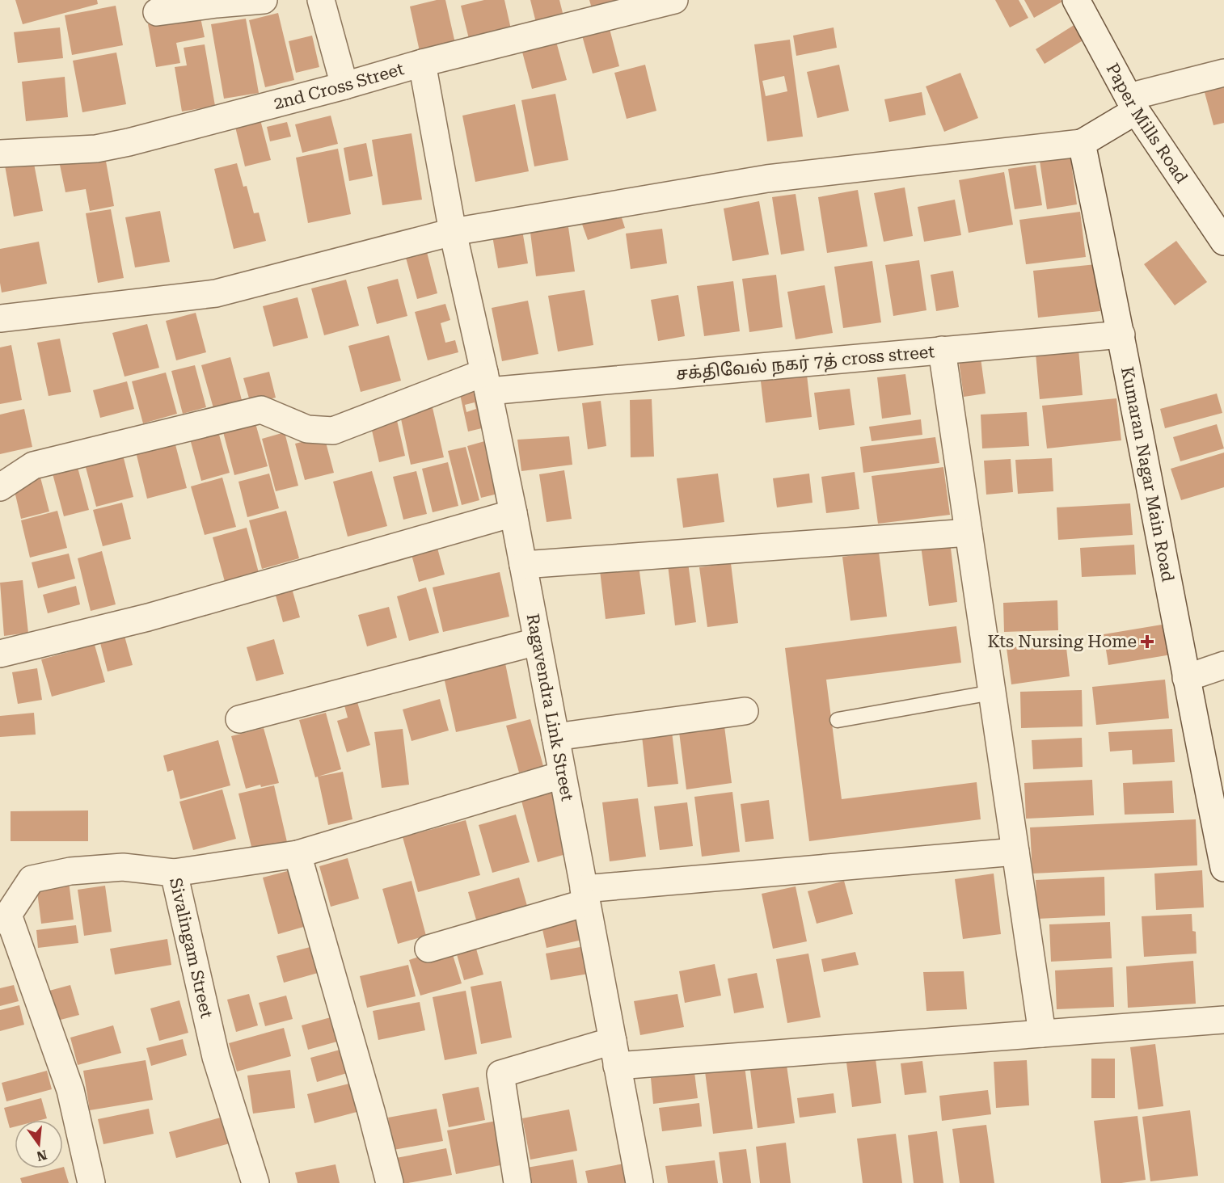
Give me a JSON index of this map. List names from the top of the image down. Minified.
{"streets":{"street":["2nd Cross Street","Paper Mills Road","சக்திவேல் நகர் 7த் cross street","Kumaran Nagar Main Road","Ragavendra Link Street","Sivalingam Street"]},"crossings":[["2nd Cross Street","Ragavendra Link Street"],["சக்திவேல் நகர் 7த் cross street","Kumaran Nagar Main Road"],["சக்திவேல் நகர் 7த் cross street","Ragavendra Link Street"]],"places":{"health":["Kts Nursing Home"]},"north":"bottom"}
